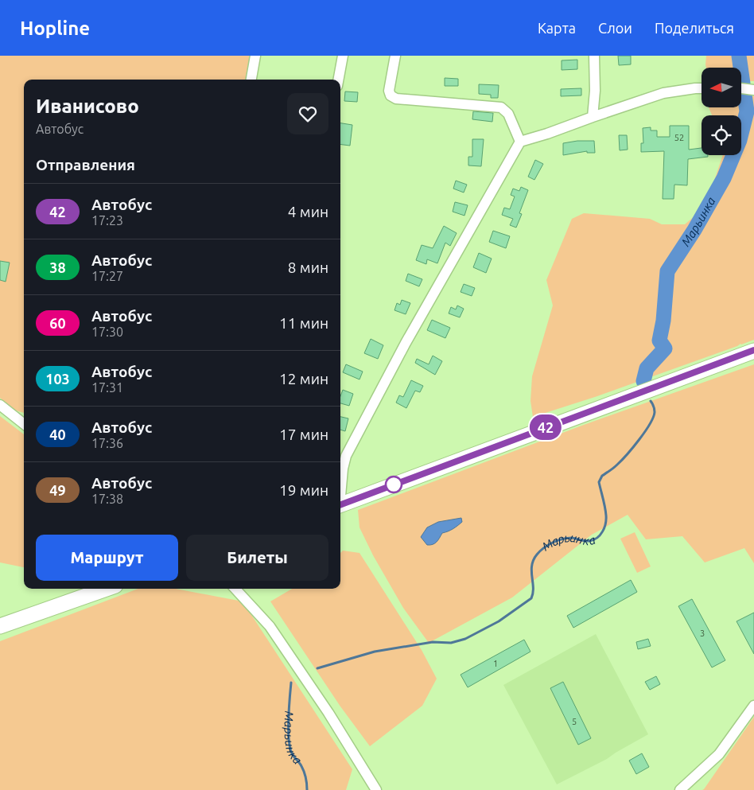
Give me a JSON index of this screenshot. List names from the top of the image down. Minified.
{"water":["Марьинка"],"lines":["bus line 42"],"house_numbers":["52","3","1","5"],"north":"left","page":{"header":"Hopline","nav":["Карта","Слои","Поделиться"],"on_map":"42","heading":[["Иванисово","Автобус"],"Отправления"],"list":[{"mark":"42","name":"Автобус","note":"17:23","value":"4 мин"},{"mark":"38","name":"Автобус","note":"17:27","value":"8 мин"},{"mark":"60","name":"Автобус","note":"17:30","value":"11 мин"},{"mark":"103","name":"Автобус","note":"17:31","value":"12 мин"},{"mark":"40","name":"Автобус","note":"17:36","value":"17 мин"},{"mark":"49","name":"Автобус","note":"17:38","value":"19 мин"}],"buttons":["Маршрут","Билеты"]}}
